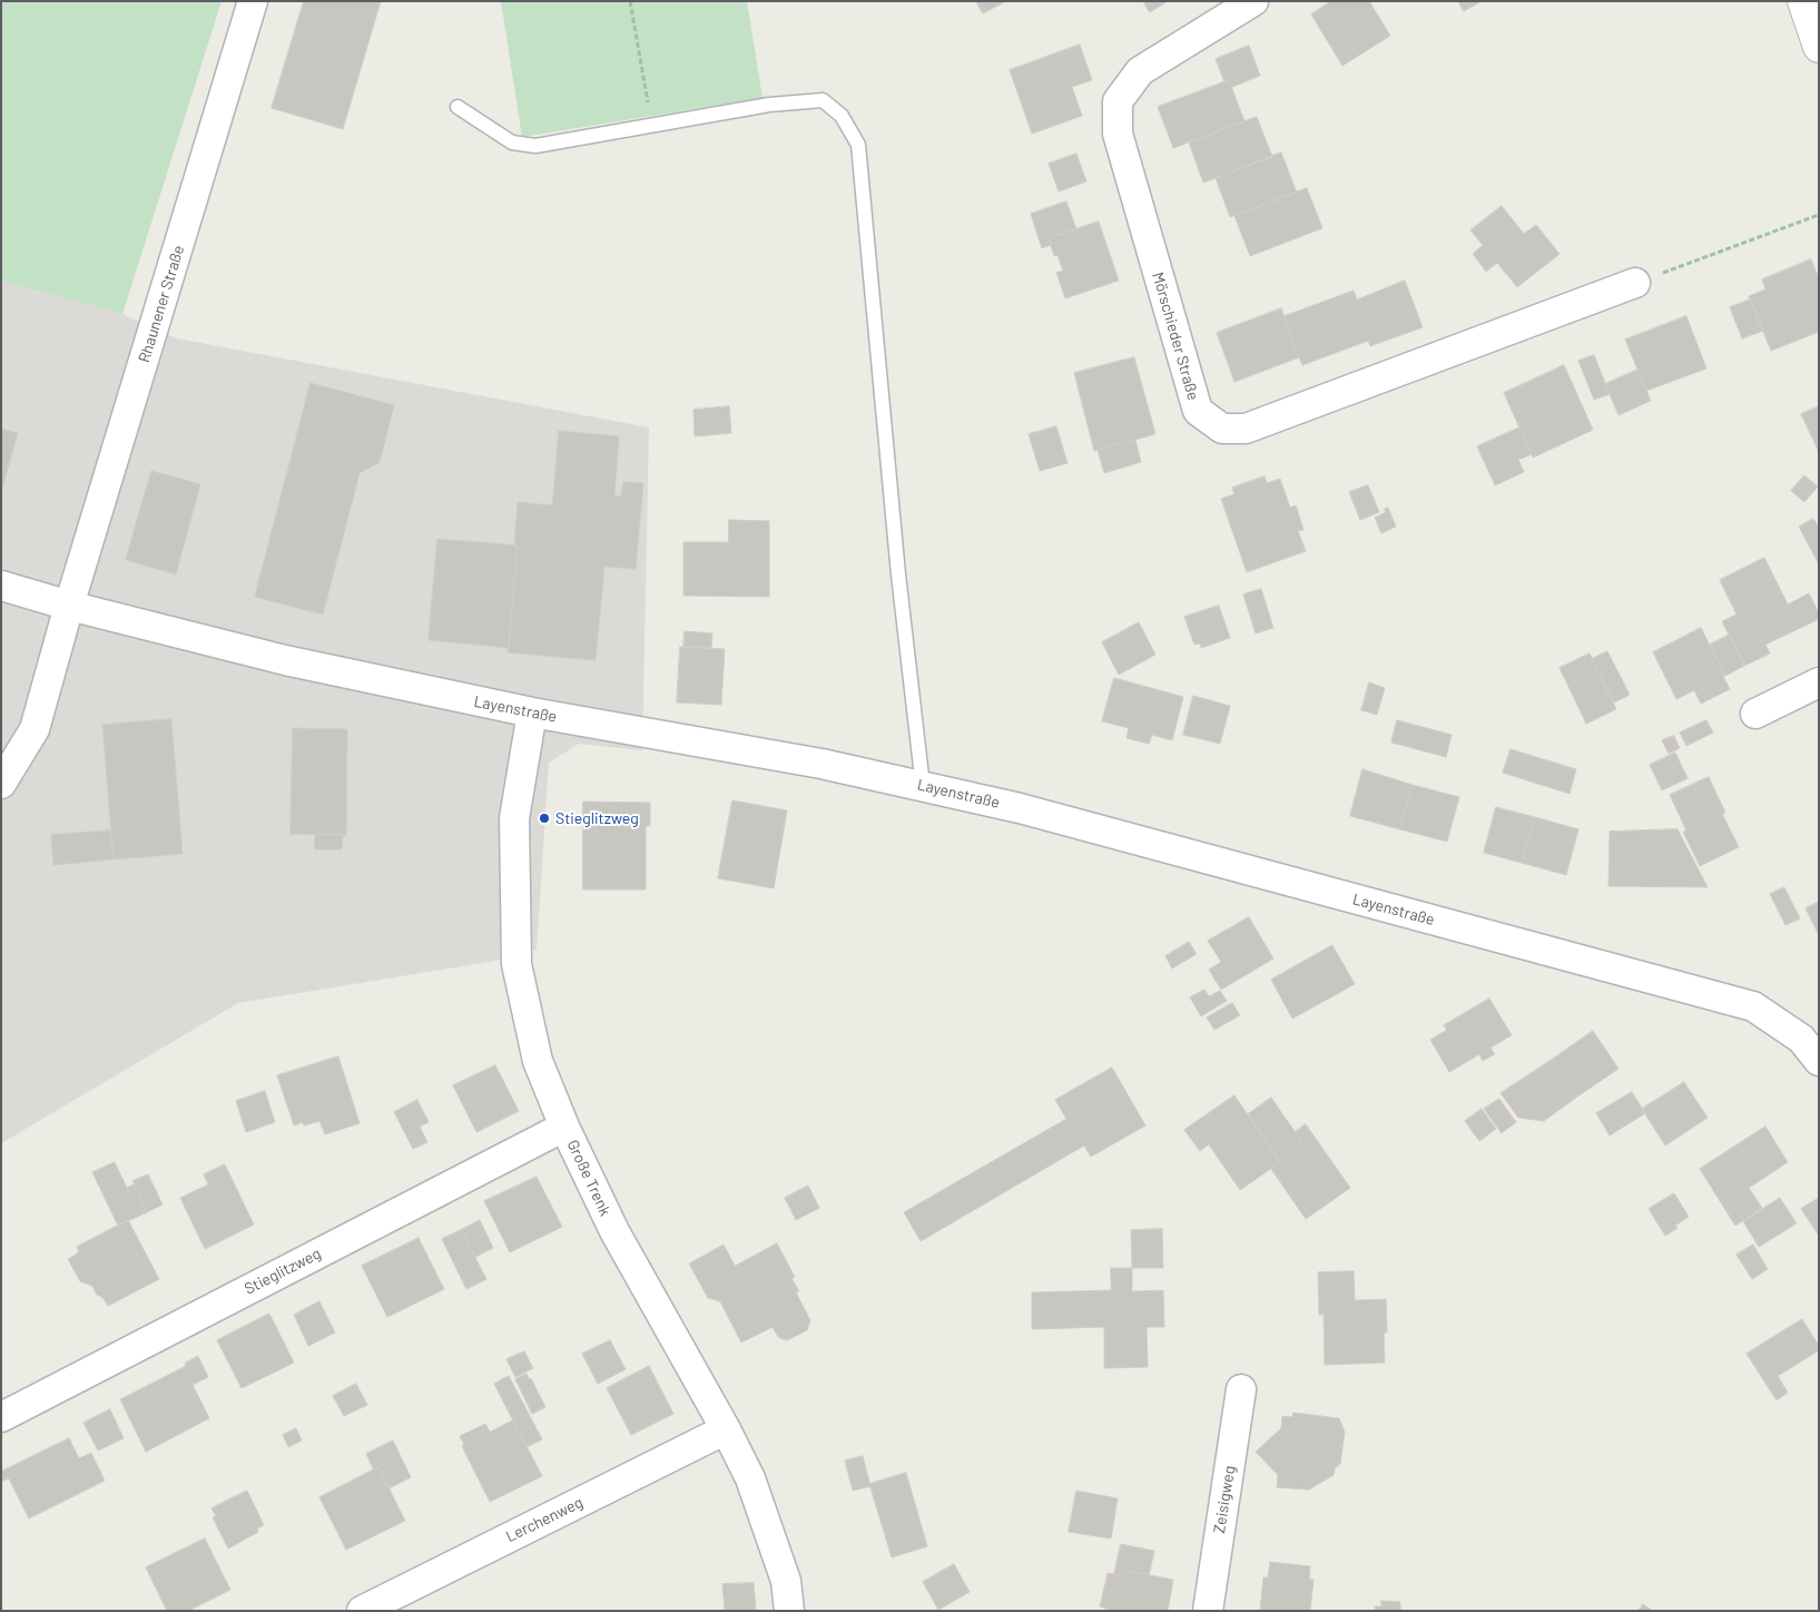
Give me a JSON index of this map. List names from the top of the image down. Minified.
{"streets":{"street":["Rhaunener Straße","Mörschieder Straße","Layenstraße","Große Trenk","Stieglitzweg","Zeisigweg","Lerchenweg"]},"crossings":[["Rhaunener Straße","Layenstraße"],["Layenstraße","Große Trenk"],["Große Trenk","Stieglitzweg"],["Große Trenk","Lerchenweg"]],"places":["Stieglitzweg"]}
